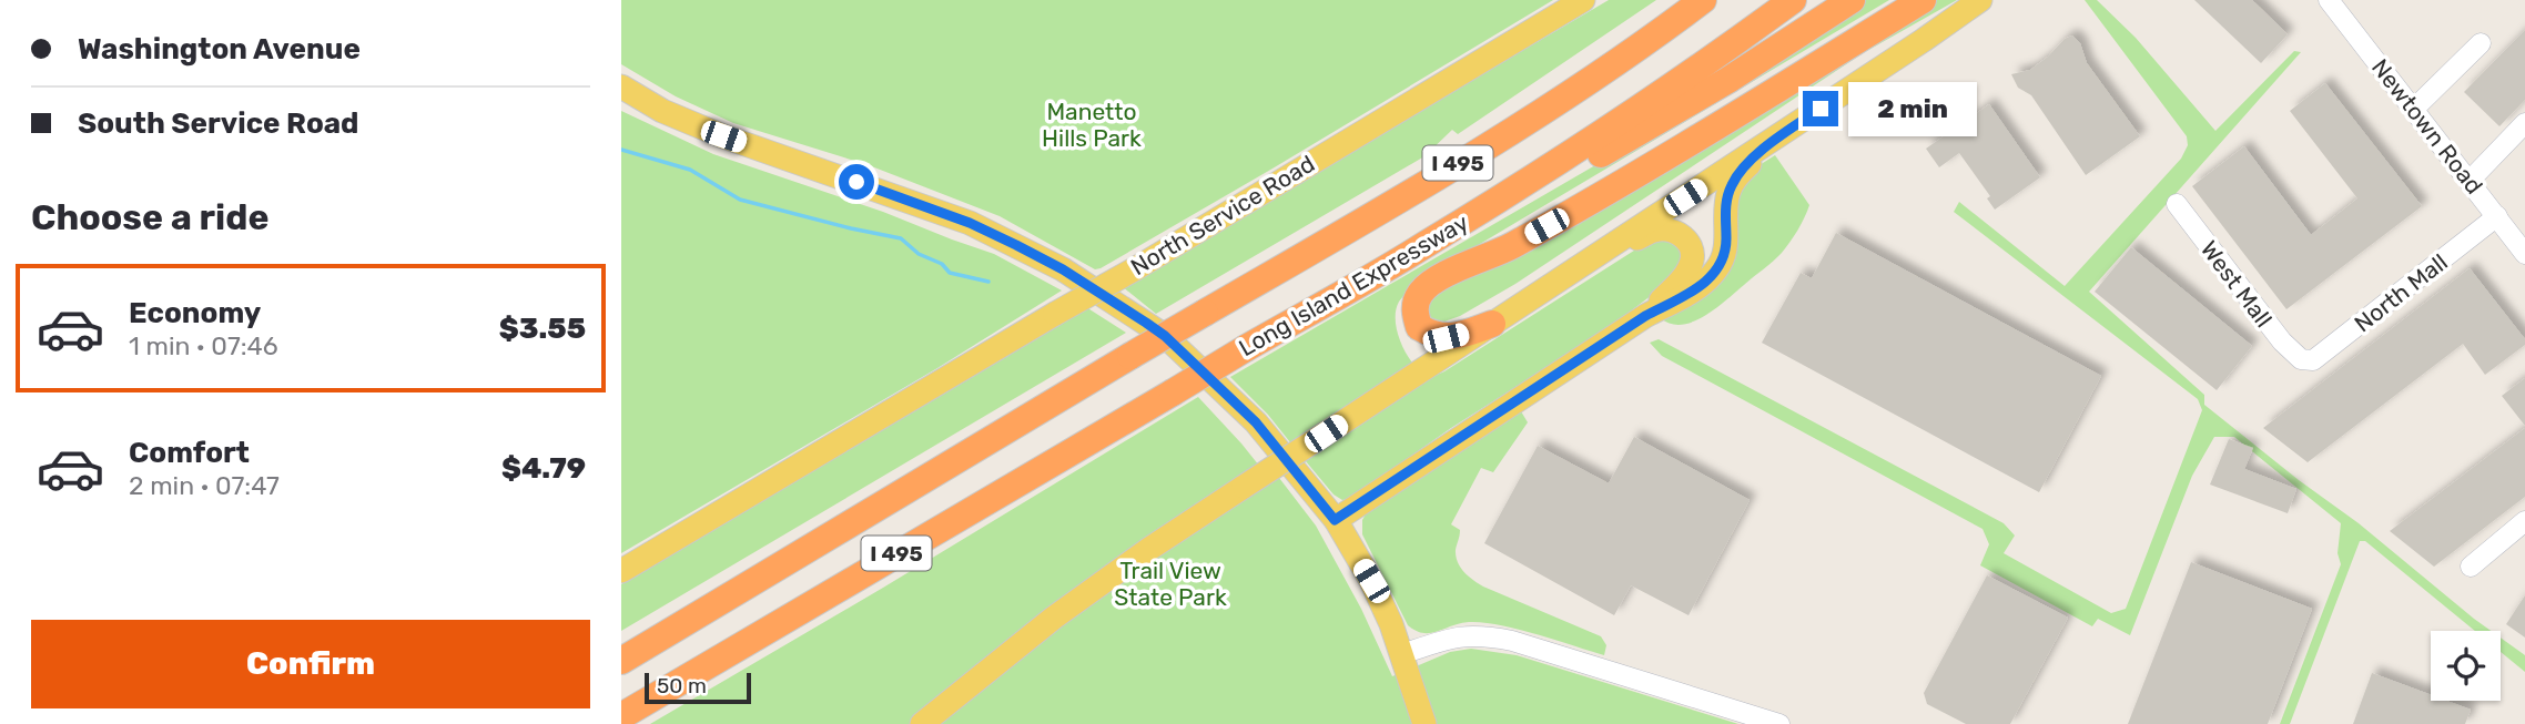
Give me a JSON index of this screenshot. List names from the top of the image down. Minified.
{"streets":{"highway":["I 495","Long Island Expressway"],"main road":["North Service Road"],"street":["Newtown Road","West Mall","North Mall"]},"crossings":[["Newtown Road","North Mall"],["West Mall","North Mall"]],"parks":["Manetto Hills Park","Trail View State Park"],"scale_bar":"50 m","page":{"banner":["Washington Avenue","South Service Road"],"bubble":"2 min","heading":"Choose a ride","list":[{"name":"Economy","note":"1 min · 07:46","value":"$3.55"},{"name":"Comfort","note":"2 min · 07:47","value":"$4.79"}],"buttons":"Confirm","scale":"50 m"}}
